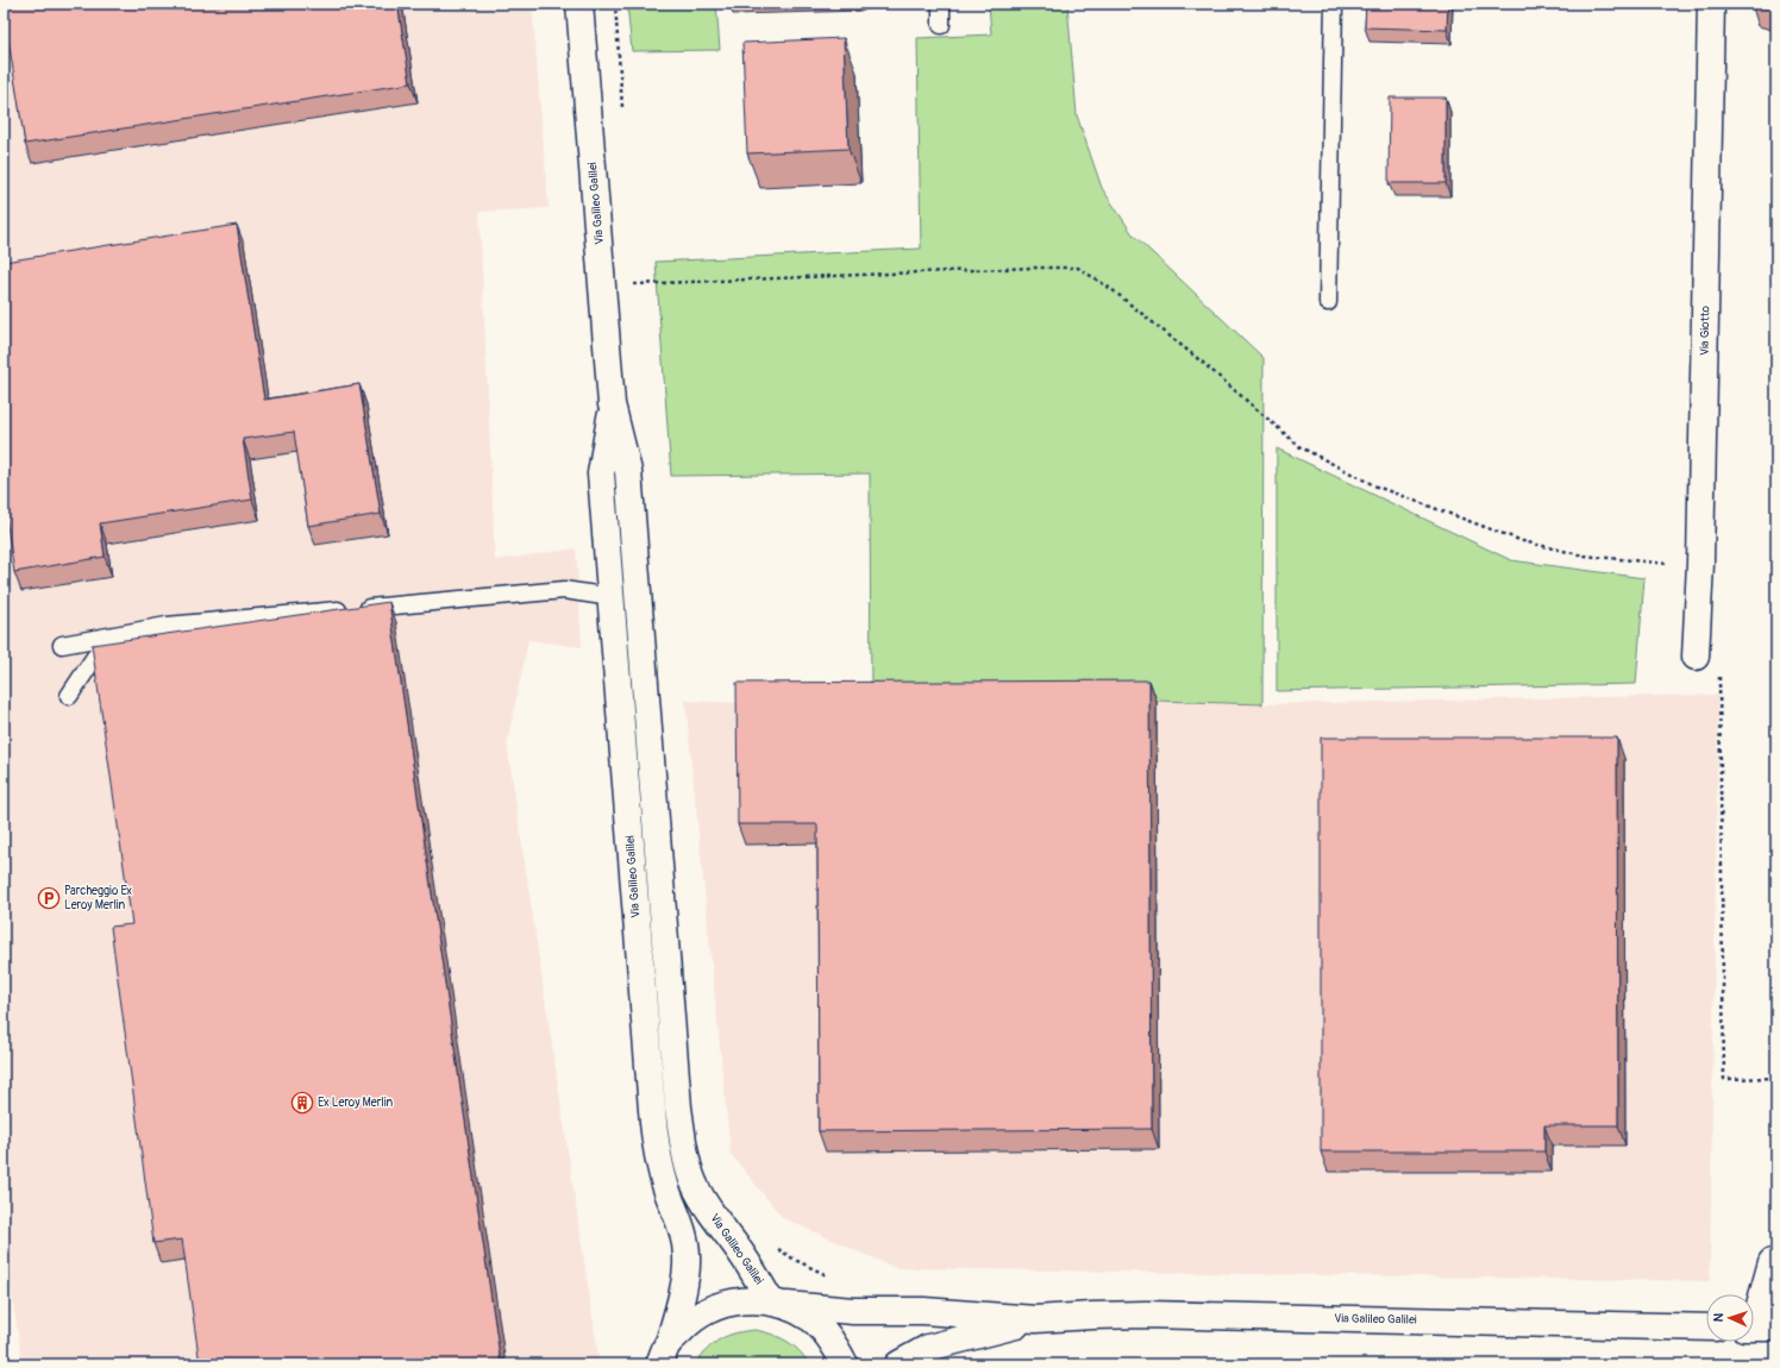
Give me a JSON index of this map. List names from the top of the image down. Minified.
{"streets":{"street":["Via Galileo Galilei","Via Giotto"]},"places":{"parking":["Parcheggio Ex Leroy Merlin"],"building":["Ex Leroy Merlin"]},"north":"left"}
